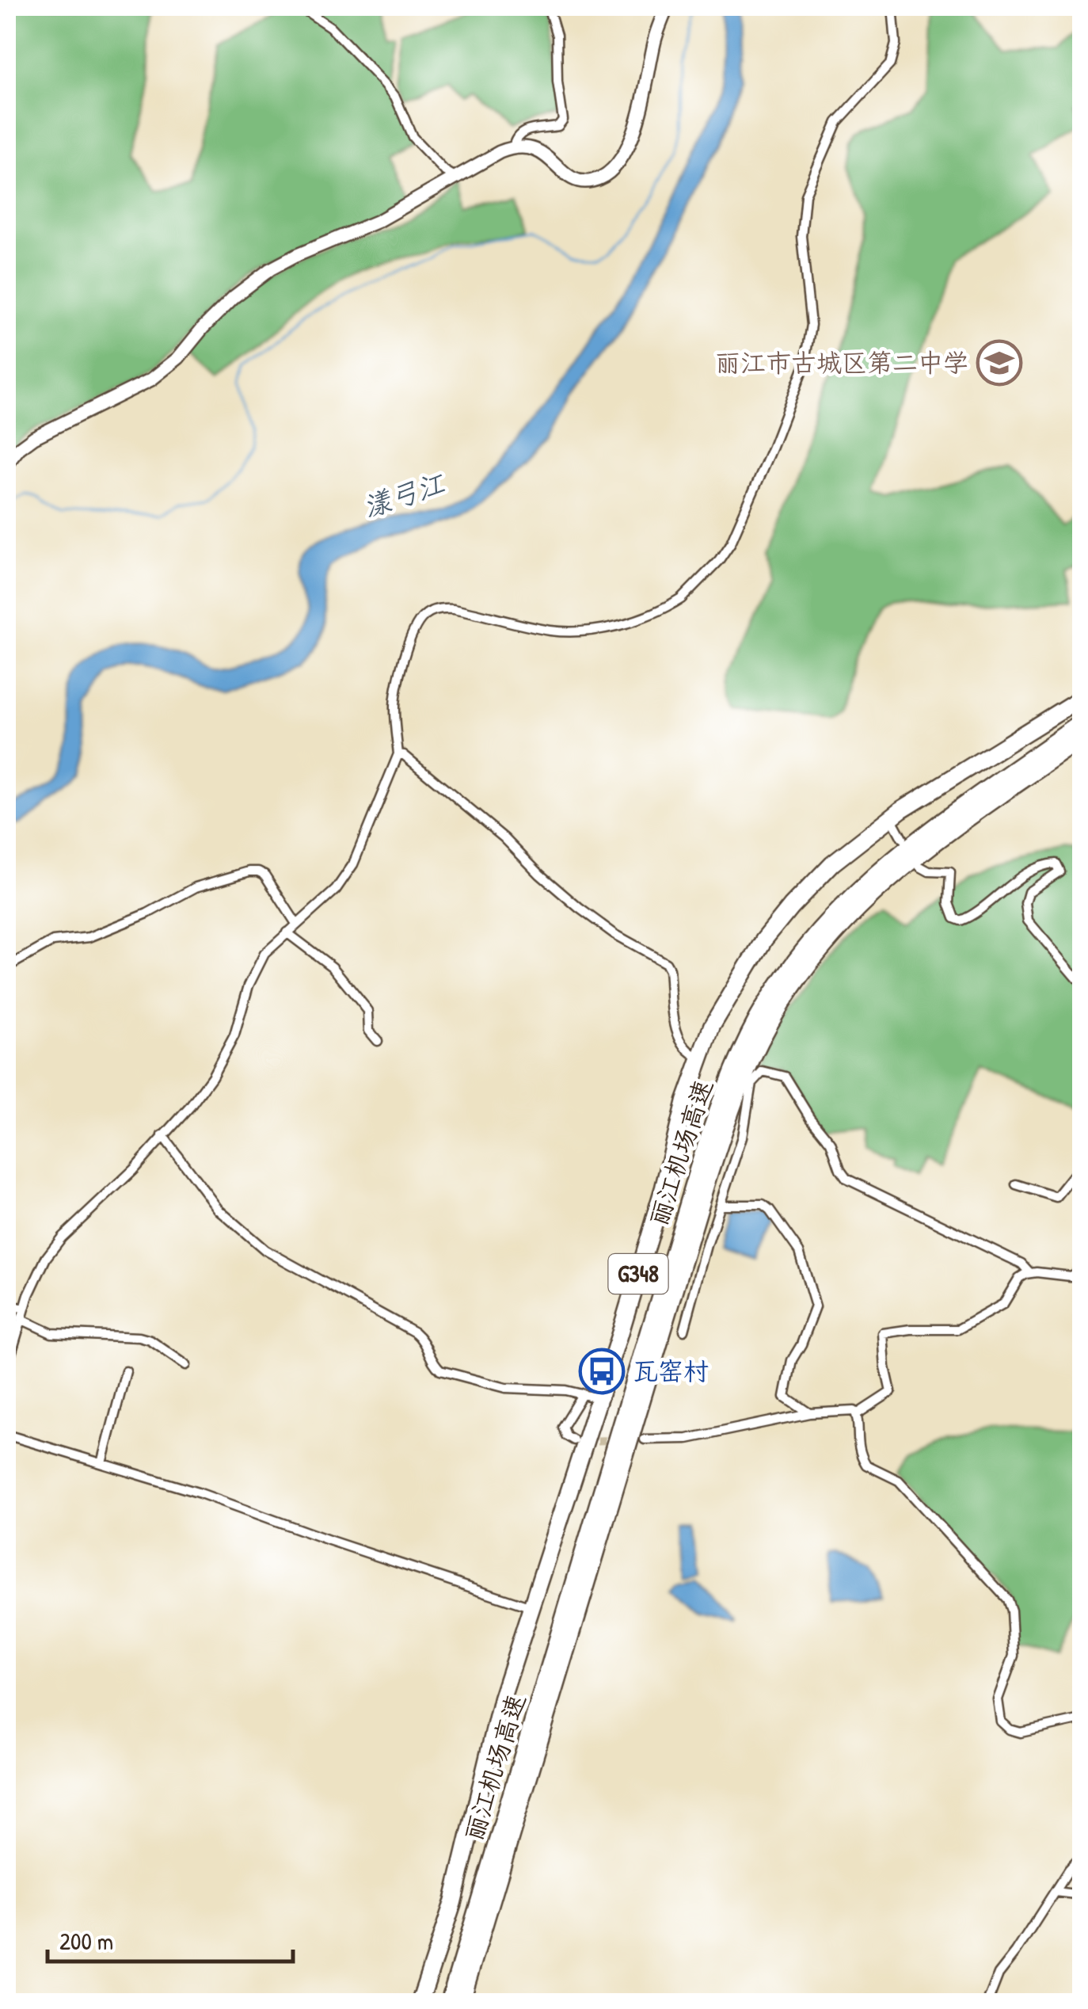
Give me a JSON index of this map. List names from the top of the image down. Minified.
{"streets":{"highway":["丽江机场高速","G348"]},"water":["漾弓江"],"places":{"school or university":["丽江市古城区第二中学"],"bus stop":["瓦窑村"]},"scale_bar":"200 m"}
